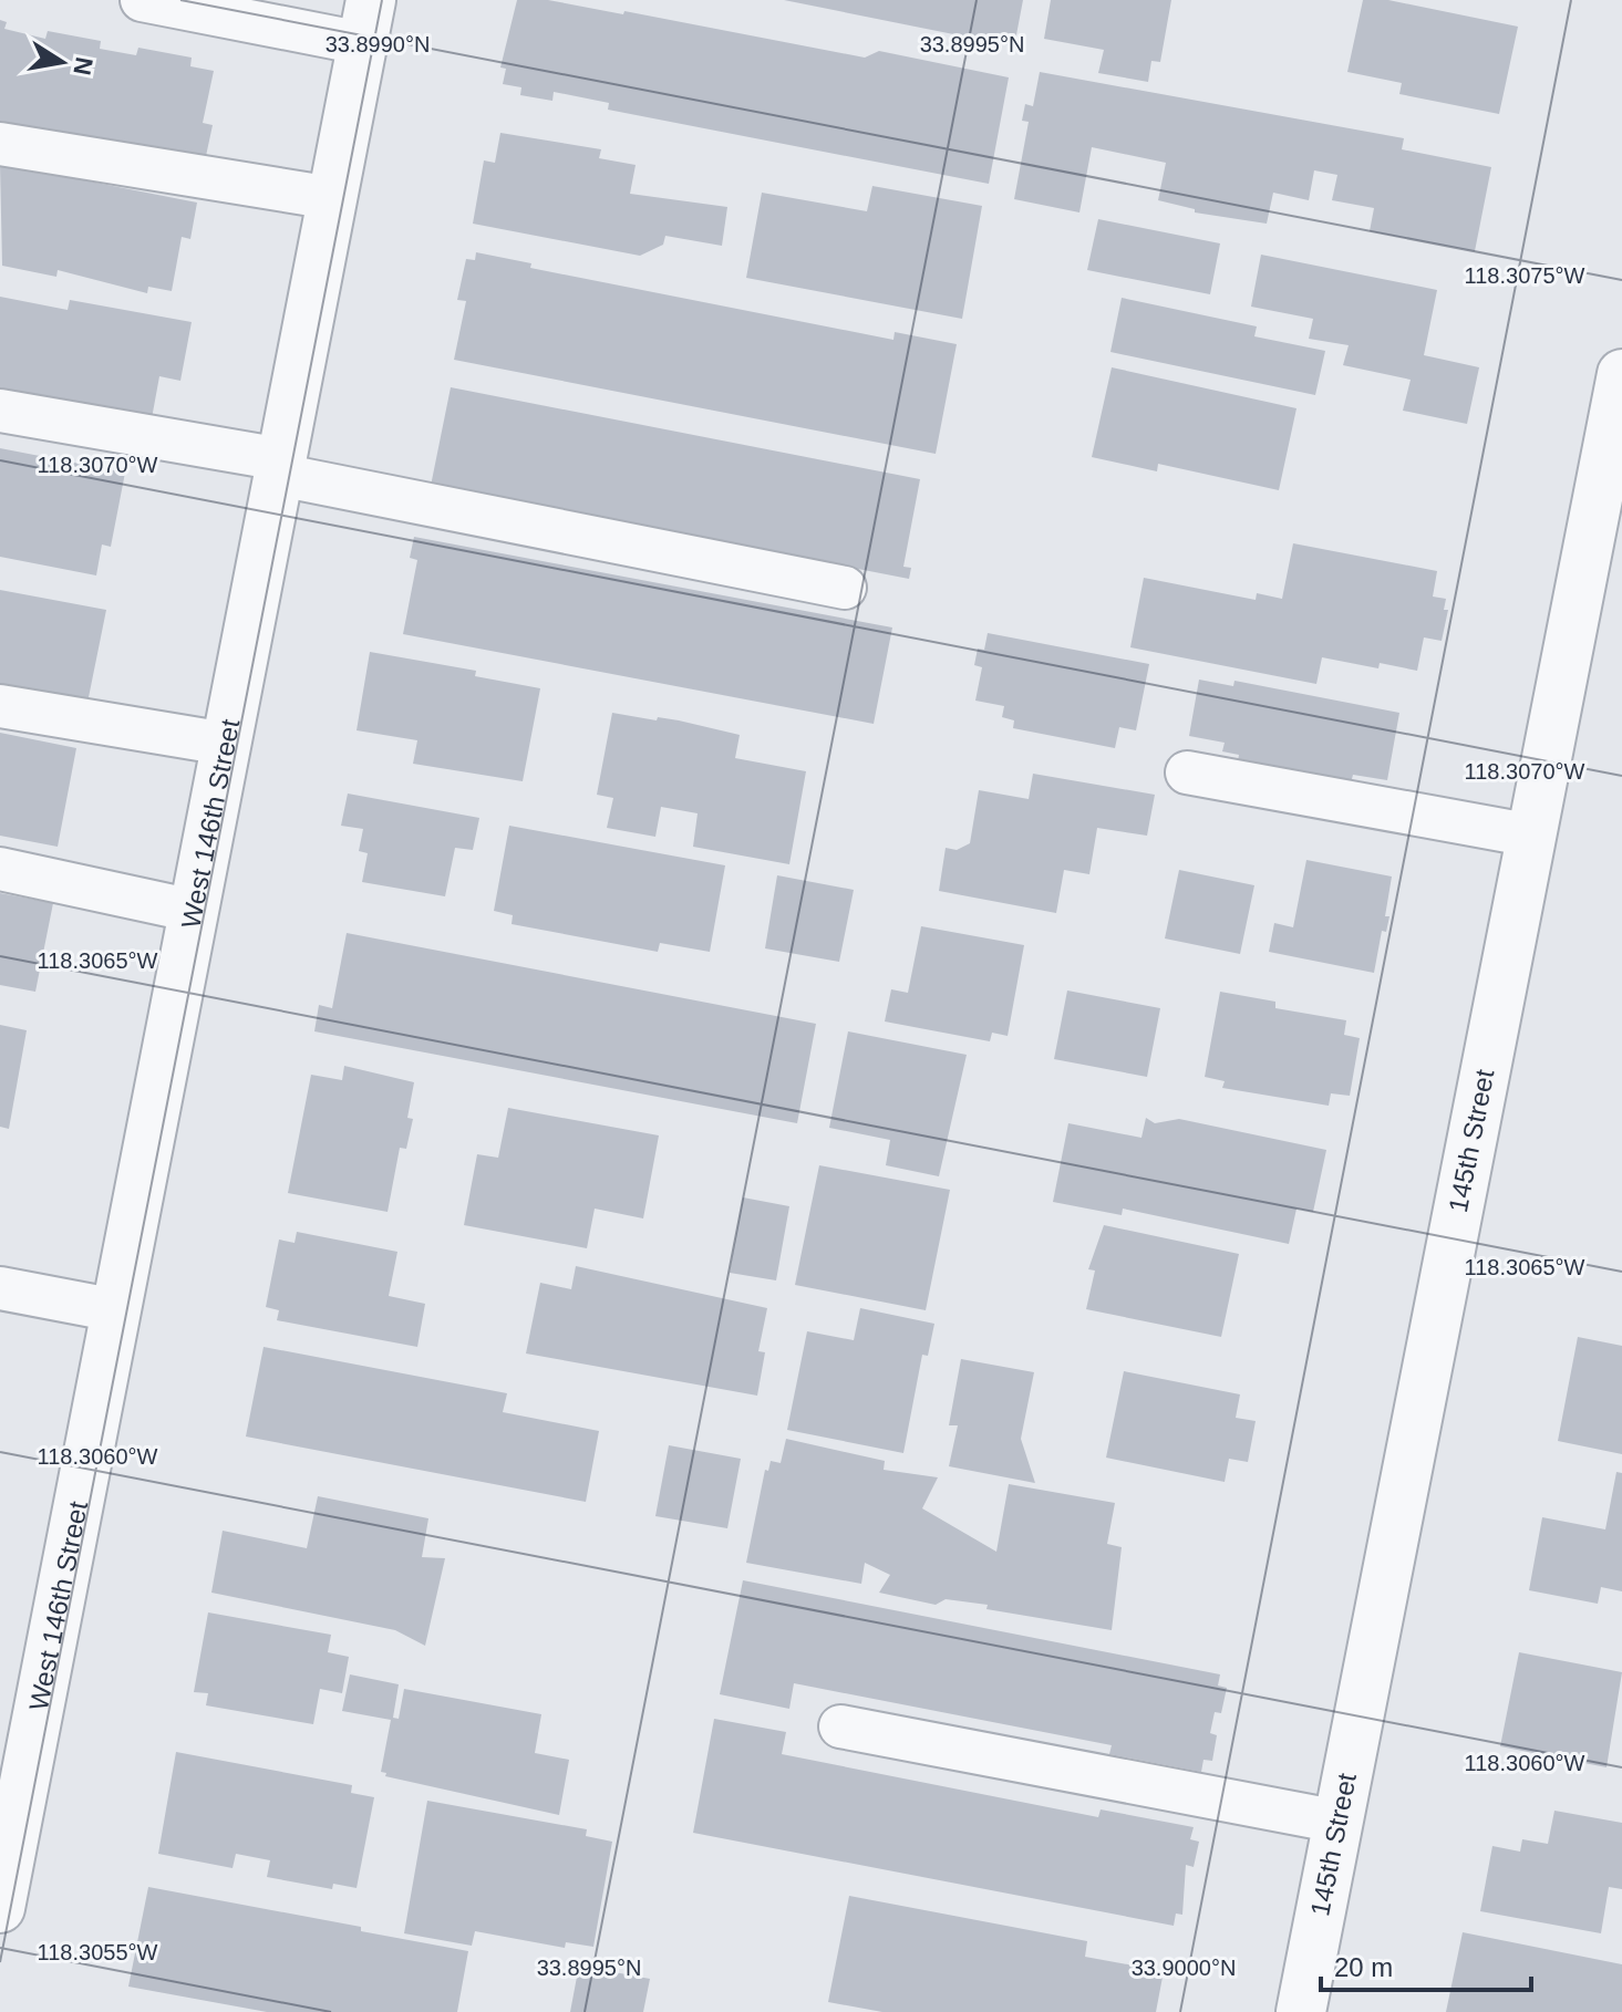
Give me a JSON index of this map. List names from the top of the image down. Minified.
{"streets":{"street":["West 146th Street","145th Street"]},"scale_bar":"20 m","north":"right","coordinates":["33.8990°N","33.8995°N","118.3075°W","118.3070°W","118.3065°W","118.3060°W","118.3055°W","33.9000°N"]}
